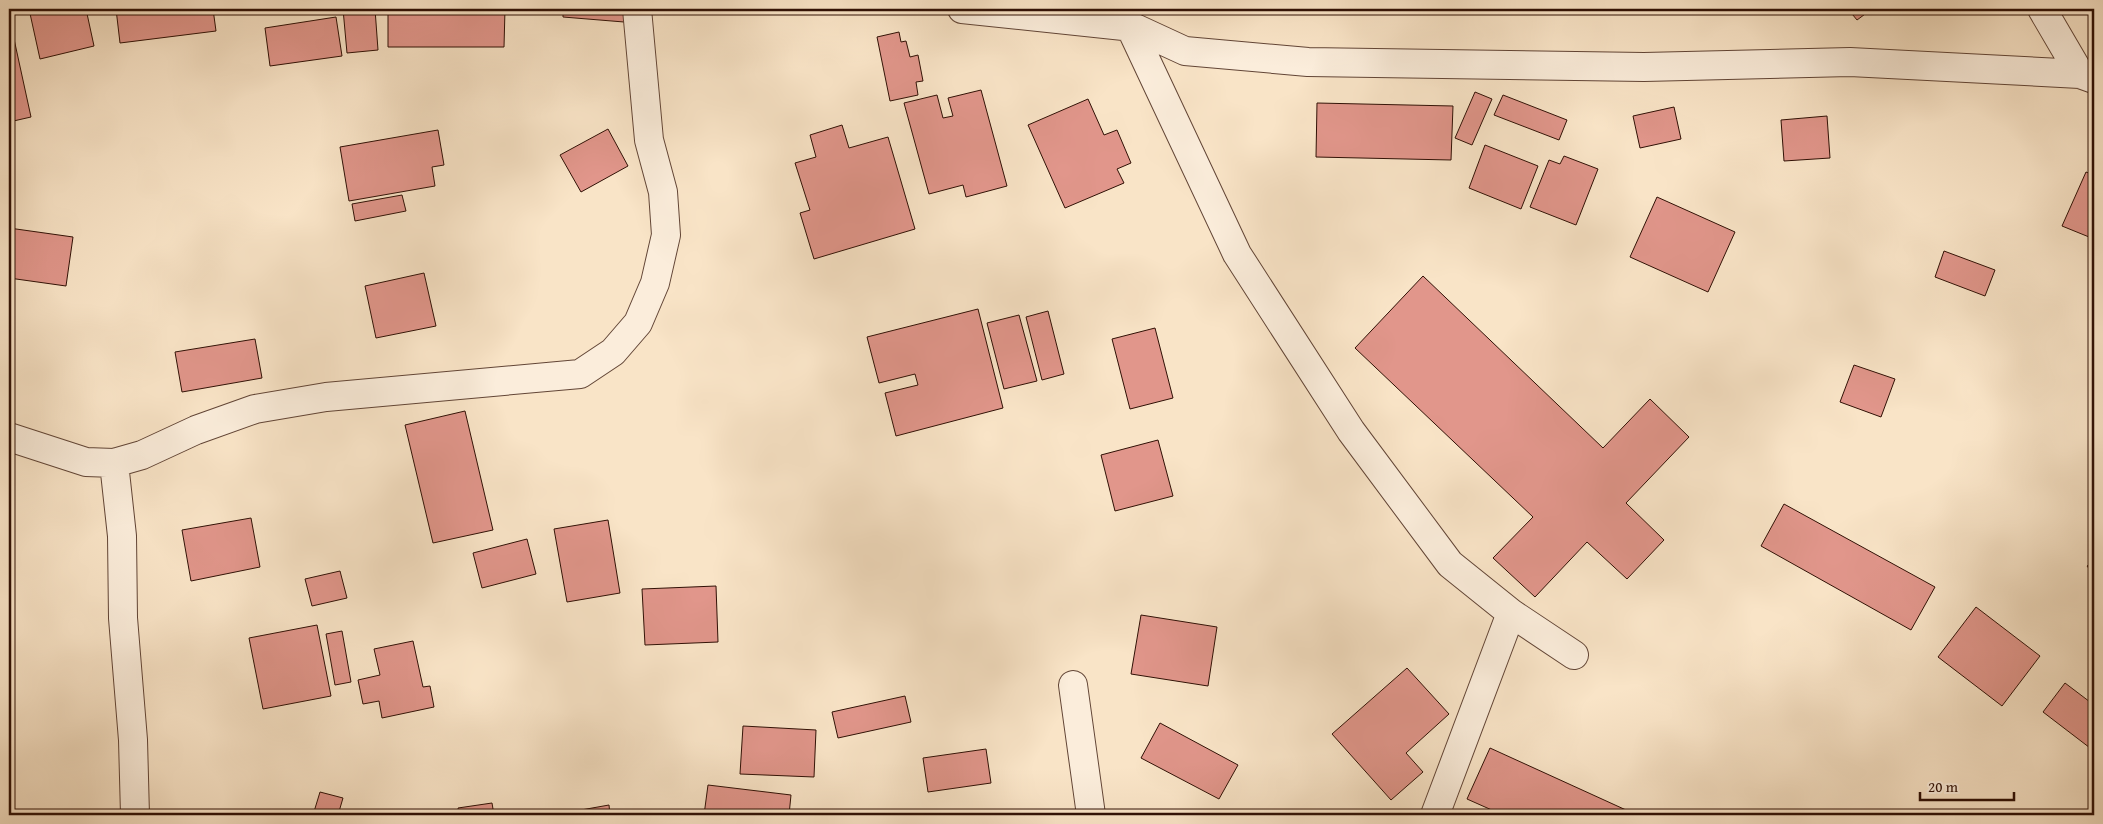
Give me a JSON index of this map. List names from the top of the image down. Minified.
{"scale_bar":"20 m"}
